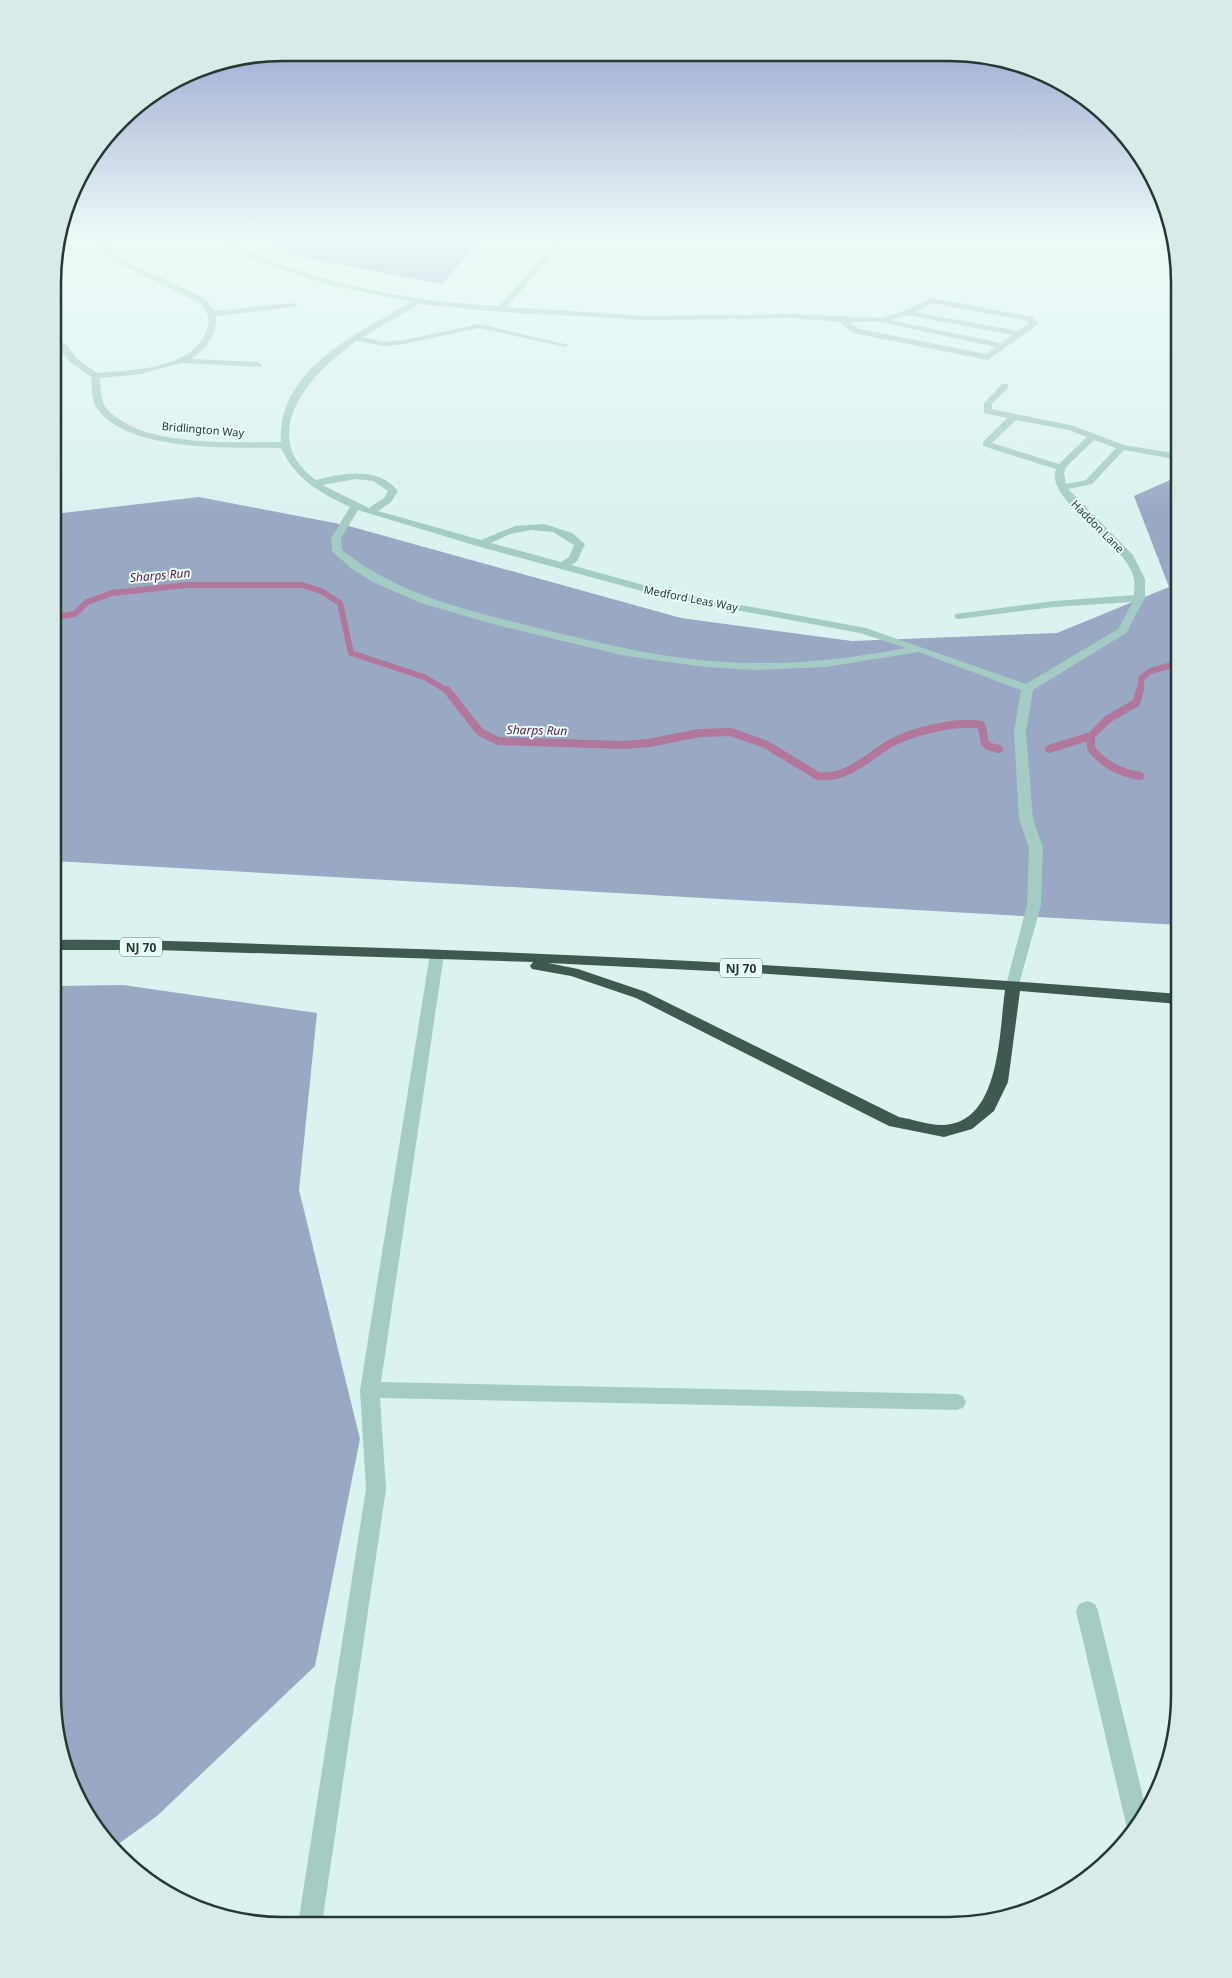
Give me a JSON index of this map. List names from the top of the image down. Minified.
{"streets":{"highway":["NJ 70"],"street":["Bridlington Way","Haddon Lane","Medford Leas Way"]},"crossings":[["Bridlington Way","Medford Leas Way"],["Haddon Lane","Medford Leas Way"]],"water":["Sharps Run"]}
